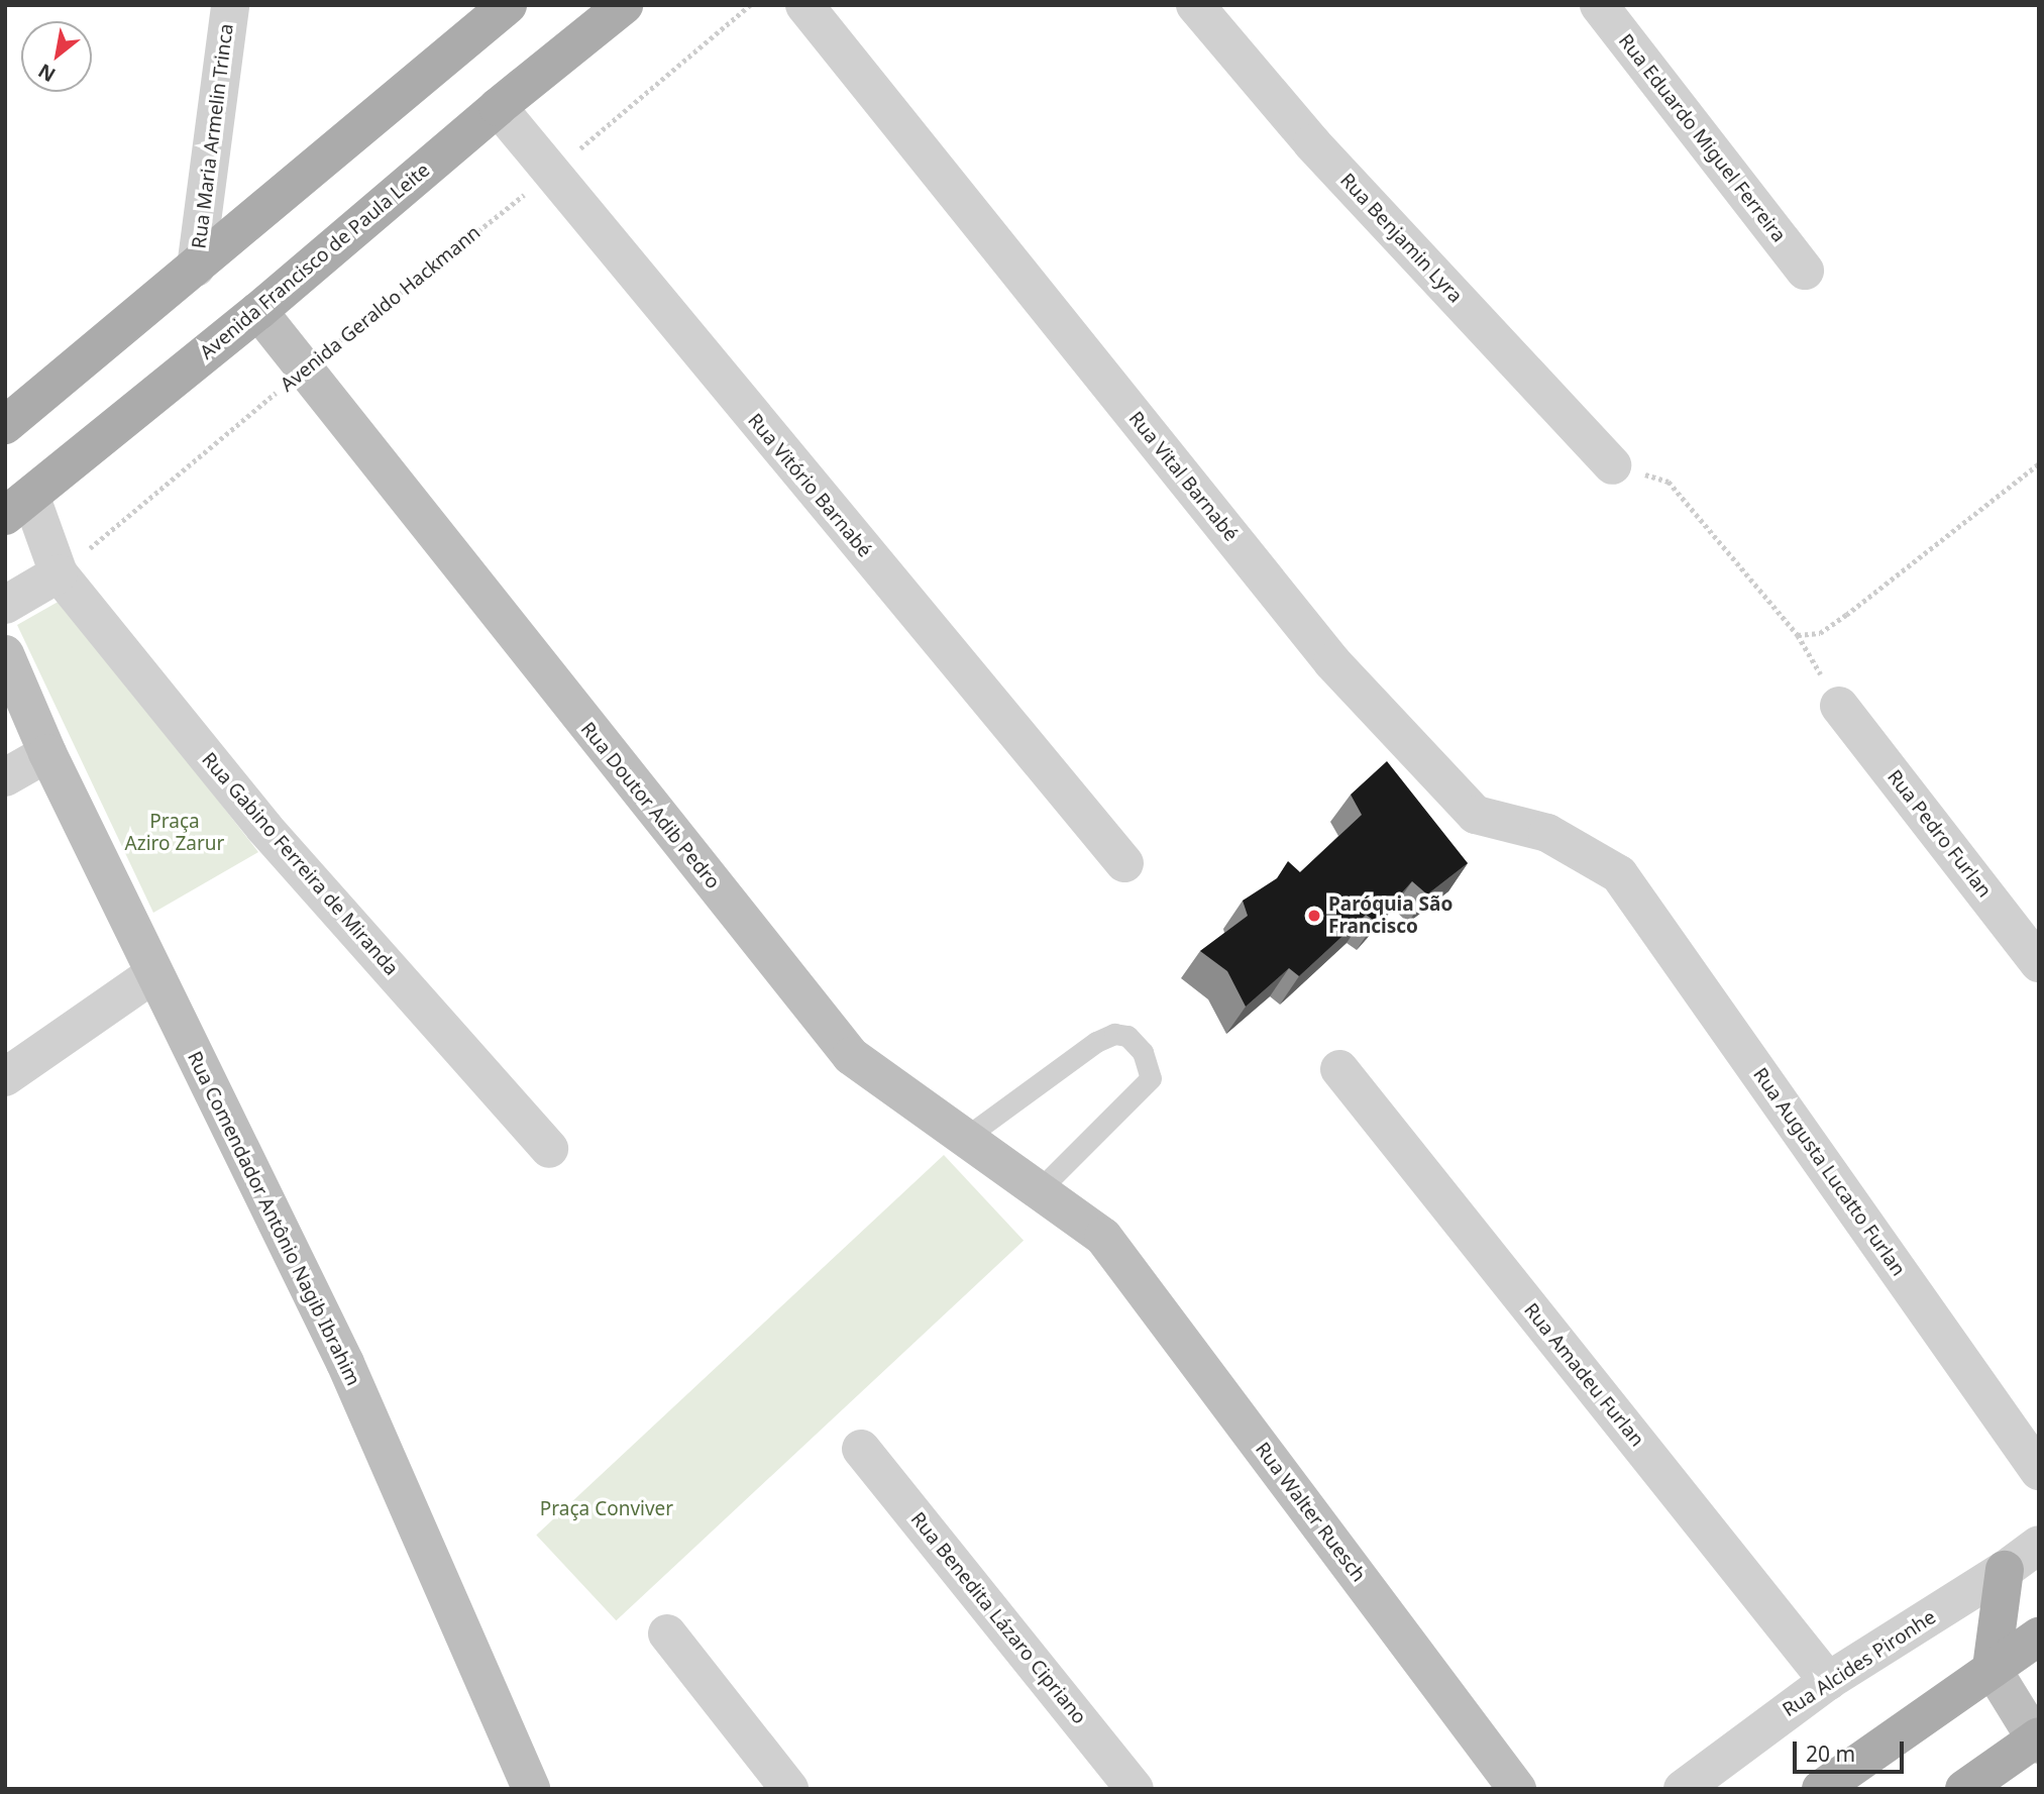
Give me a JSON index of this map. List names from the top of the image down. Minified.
{"streets":{"main road":["Avenida Francisco de Paula Leite","Rua Doutor Adib Pedro","Rua Comendador Antônio Nagib Ibrahim","Rua Walter Ruesch"],"street":["Rua Maria Armelin Trinca","Rua Eduardo Miguel Ferreira","Rua Benjamin Lyra","Rua Vital Barnabé","Rua Vitório Barnabé","Rua Pedro Furlan","Rua Gabino Ferreira de Miranda","Rua Augusta Lucatto Furlan","Rua Amadeu Furlan","Rua Benedita Lázaro Cipriano","Rua Alcides Pironhe"],"path":["Avenida Geraldo Hackmann"]},"crossings":[["Avenida Francisco de Paula Leite","Rua Vitório Barnabé"],["Avenida Francisco de Paula Leite","Rua Doutor Adib Pedro"],["Avenida Francisco de Paula Leite","Rua Gabino Ferreira de Miranda"],["Avenida Geraldo Hackmann","Rua Vitório Barnabé"],["Avenida Geraldo Hackmann","Rua Doutor Adib Pedro"],["Avenida Geraldo Hackmann","Rua Gabino Ferreira de Miranda"],["Rua Vital Barnabé","Rua Augusta Lucatto Furlan"],["Rua Doutor Adib Pedro","Rua Walter Ruesch"],["Rua Amadeu Furlan","Rua Alcides Pironhe"]],"parks":["Praça Aziro Zarur","Praça Conviver"],"places":["Paróquia São Francisco"],"scale_bar":"20 m","north":"bottom left"}
